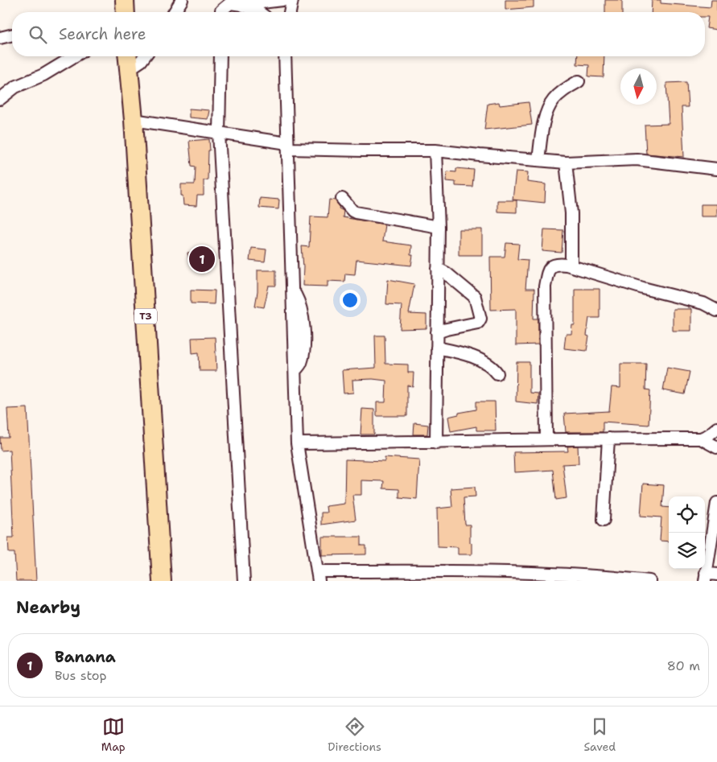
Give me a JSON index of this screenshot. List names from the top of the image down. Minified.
{"streets":{"highway":["T3"]},"north":"bottom","page":{"search":"Search here","pins":"1","heading":"Nearby","list":[{"mark":"1","name":"Banana","note":"Bus stop","value":"80 m"}],"nav":["Map","Directions","Saved"]}}
